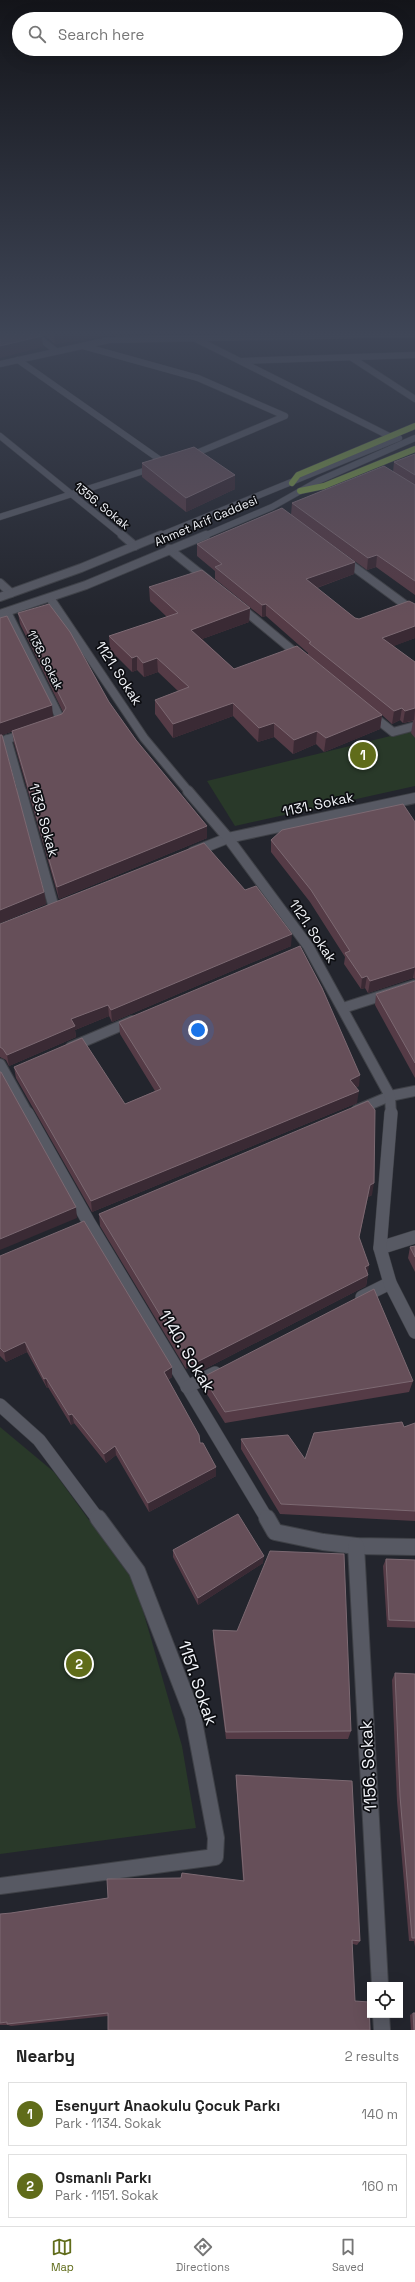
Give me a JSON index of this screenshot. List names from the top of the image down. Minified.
{"streets":{"street":["1356. Sokak","Ahmet Arif Caddesi","1138. Sokak","1121. Sokak","1131. Sokak","1139. Sokak","1140. Sokak","1151. Sokak","1156. Sokak"]},"crossings":[["1356. Sokak","Ahmet Arif Caddesi"],["Ahmet Arif Caddesi","1138. Sokak"],["Ahmet Arif Caddesi","1121. Sokak"],["1138. Sokak","1139. Sokak"],["1121. Sokak","1131. Sokak"],["1140. Sokak","1156. Sokak"]],"page":{"search":"Search here","pins":["1","2"],"heading":["Nearby","2 results"],"list":[{"mark":"1","name":"Esenyurt Anaokulu Çocuk Parkı","note":"Park · 1134. Sokak","value":"140 m"},{"mark":"2","name":"Osmanlı Parkı","note":"Park · 1151. Sokak","value":"160 m"}],"nav":["Map","Directions","Saved"]}}
